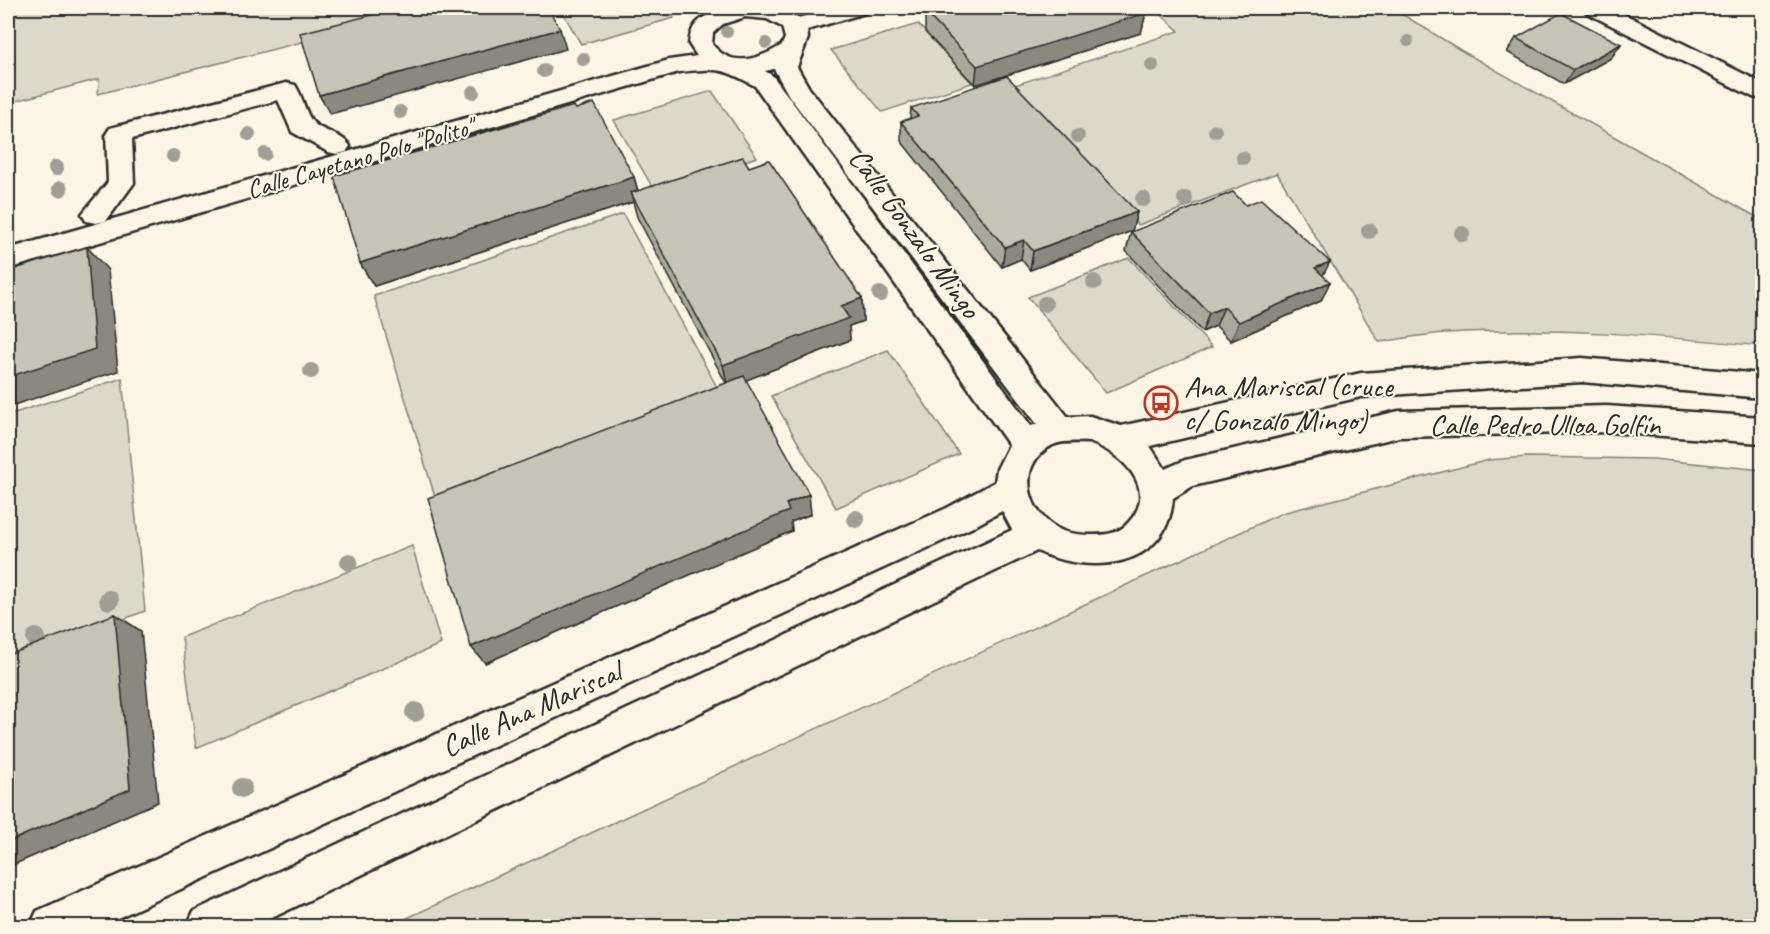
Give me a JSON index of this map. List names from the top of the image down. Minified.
{"streets":{"street":["Calle Cayetano Polo \"Polito\"","Calle Gonzalo Mingo","Calle Pedro Ulloa Golfín","Calle Ana Mariscal"]},"crossings":[["Calle Cayetano Polo \"Polito\"","Calle Gonzalo Mingo"],["Calle Gonzalo Mingo","Calle Pedro Ulloa Golfín"],["Calle Gonzalo Mingo","Calle Ana Mariscal"],["Calle Pedro Ulloa Golfín","Calle Ana Mariscal"]],"places":{"bus stop":["Ana Mariscal (cruce c/ Gonzalo Mingo)"]}}
